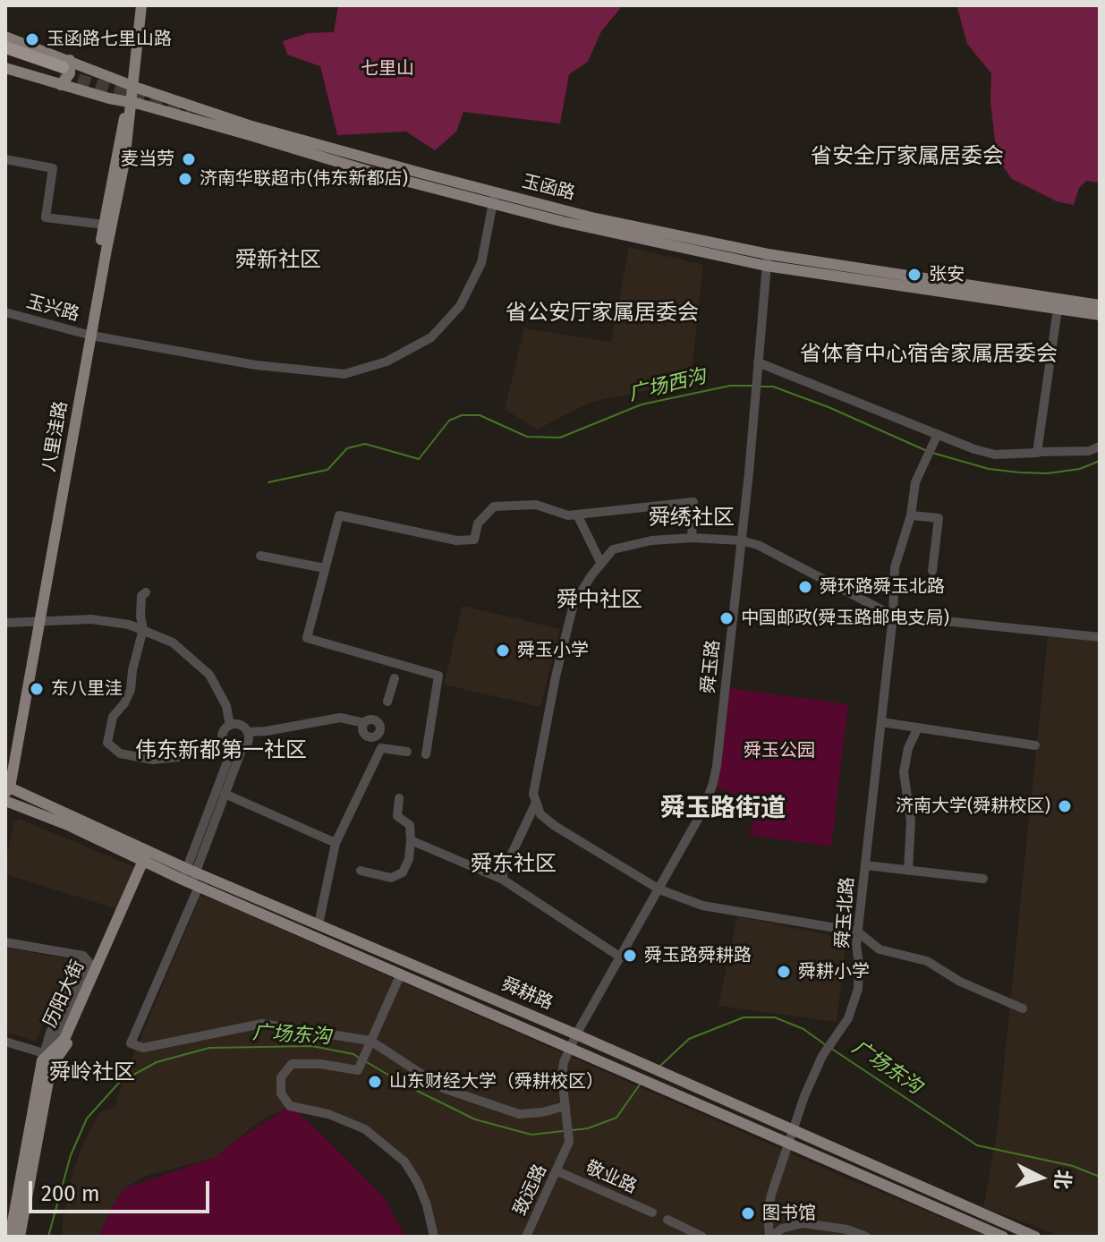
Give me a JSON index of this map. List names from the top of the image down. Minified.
{"streets":{"main road":["玉函路","八里洼路","历阳大街","舜耕路"],"street":["玉兴路","舜玉路","舜玉北路","敬业路","致远路"]},"crossings":[["玉函路","玉兴路"],["玉函路","八里洼路"],["玉函路","舜玉路"],["玉兴路","八里洼路"],["八里洼路","舜耕路"],["舜玉路","舜耕路"],["舜玉路","致远路"],["舜玉北路","舜耕路"],["历阳大街","舜耕路"],["敬业路","致远路"]],"districts":["省安全厅家属居委会","舜新社区","省公安厅家属居委会","省体育中心宿舍家属居委会","舜绣社区","舜中社区","伟东新都第一社区","舜玉路街道","舜东社区","舜岭社区"],"water":["广场西沟","广场东沟"],"parks":["七里山","舜玉公园"],"places":["玉函路七里山路","麦当劳","济南华联超市(伟东新都店)","张安","舜环路舜玉北路","中国邮政(舜玉路邮电支局)","舜玉小学","东八里洼","济南大学(舜耕校区)","舜玉路舜耕路","舜耕小学","山东财经大学（舜耕校区）","图书馆"],"scale_bar":"200 m","north":"right"}
